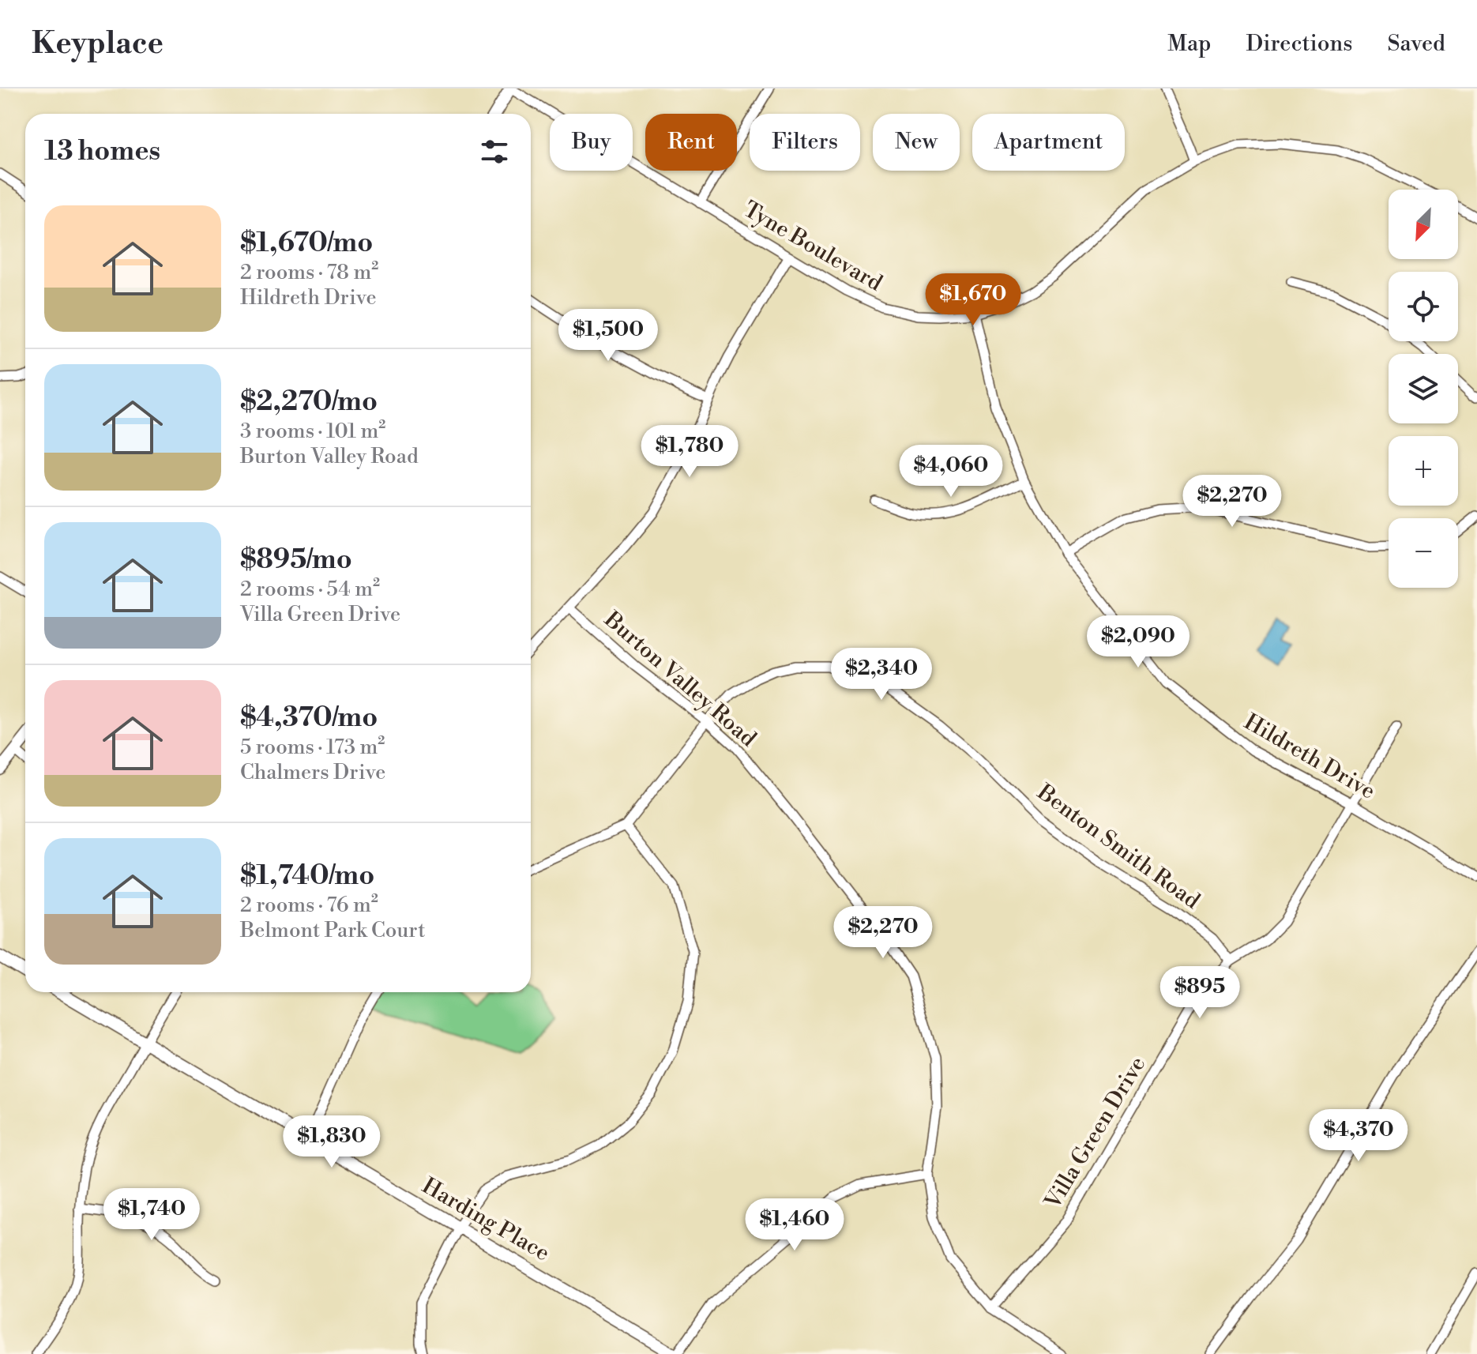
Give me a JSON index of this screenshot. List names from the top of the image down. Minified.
{"streets":{"main road":["Harding Place"],"street":["Tyne Boulevard","Burton Valley Road","Hildreth Drive","Benton Smith Road","Villa Green Drive"]},"crossings":[["Tyne Boulevard","Hildreth Drive"],["Burton Valley Road","Benton Smith Road"],["Burton Valley Road","Villa Green Drive"],["Hildreth Drive","Villa Green Drive"],["Benton Smith Road","Villa Green Drive"]],"north":"bottom left","page":{"header":"Keyplace","nav":["Map","Directions","Saved"],"chip":["Buy","Rent","Filters","New","Apartment"],"heading":"13 homes","map_buttons":["+","−"],"list":[{"name":"$1,670/mo","note":"2 rooms · 78 m² · Hildreth Drive"},{"name":"$2,270/mo","note":"3 rooms · 101 m² · Burton Valley Road"},{"name":"$895/mo","note":"2 rooms · 54 m² · Villa Green Drive"},{"name":"$4,370/mo","note":"5 rooms · 173 m² · Chalmers Drive"},{"name":"$1,740/mo","note":"2 rooms · 76 m² · Belmont Park Court"}],"price":["$1,670","$1,500","$1,780","$4,060","$2,270","$2,090","$2,340","$2,270","$895","$4,370","$1,830","$1,740","$1,460"]}}
